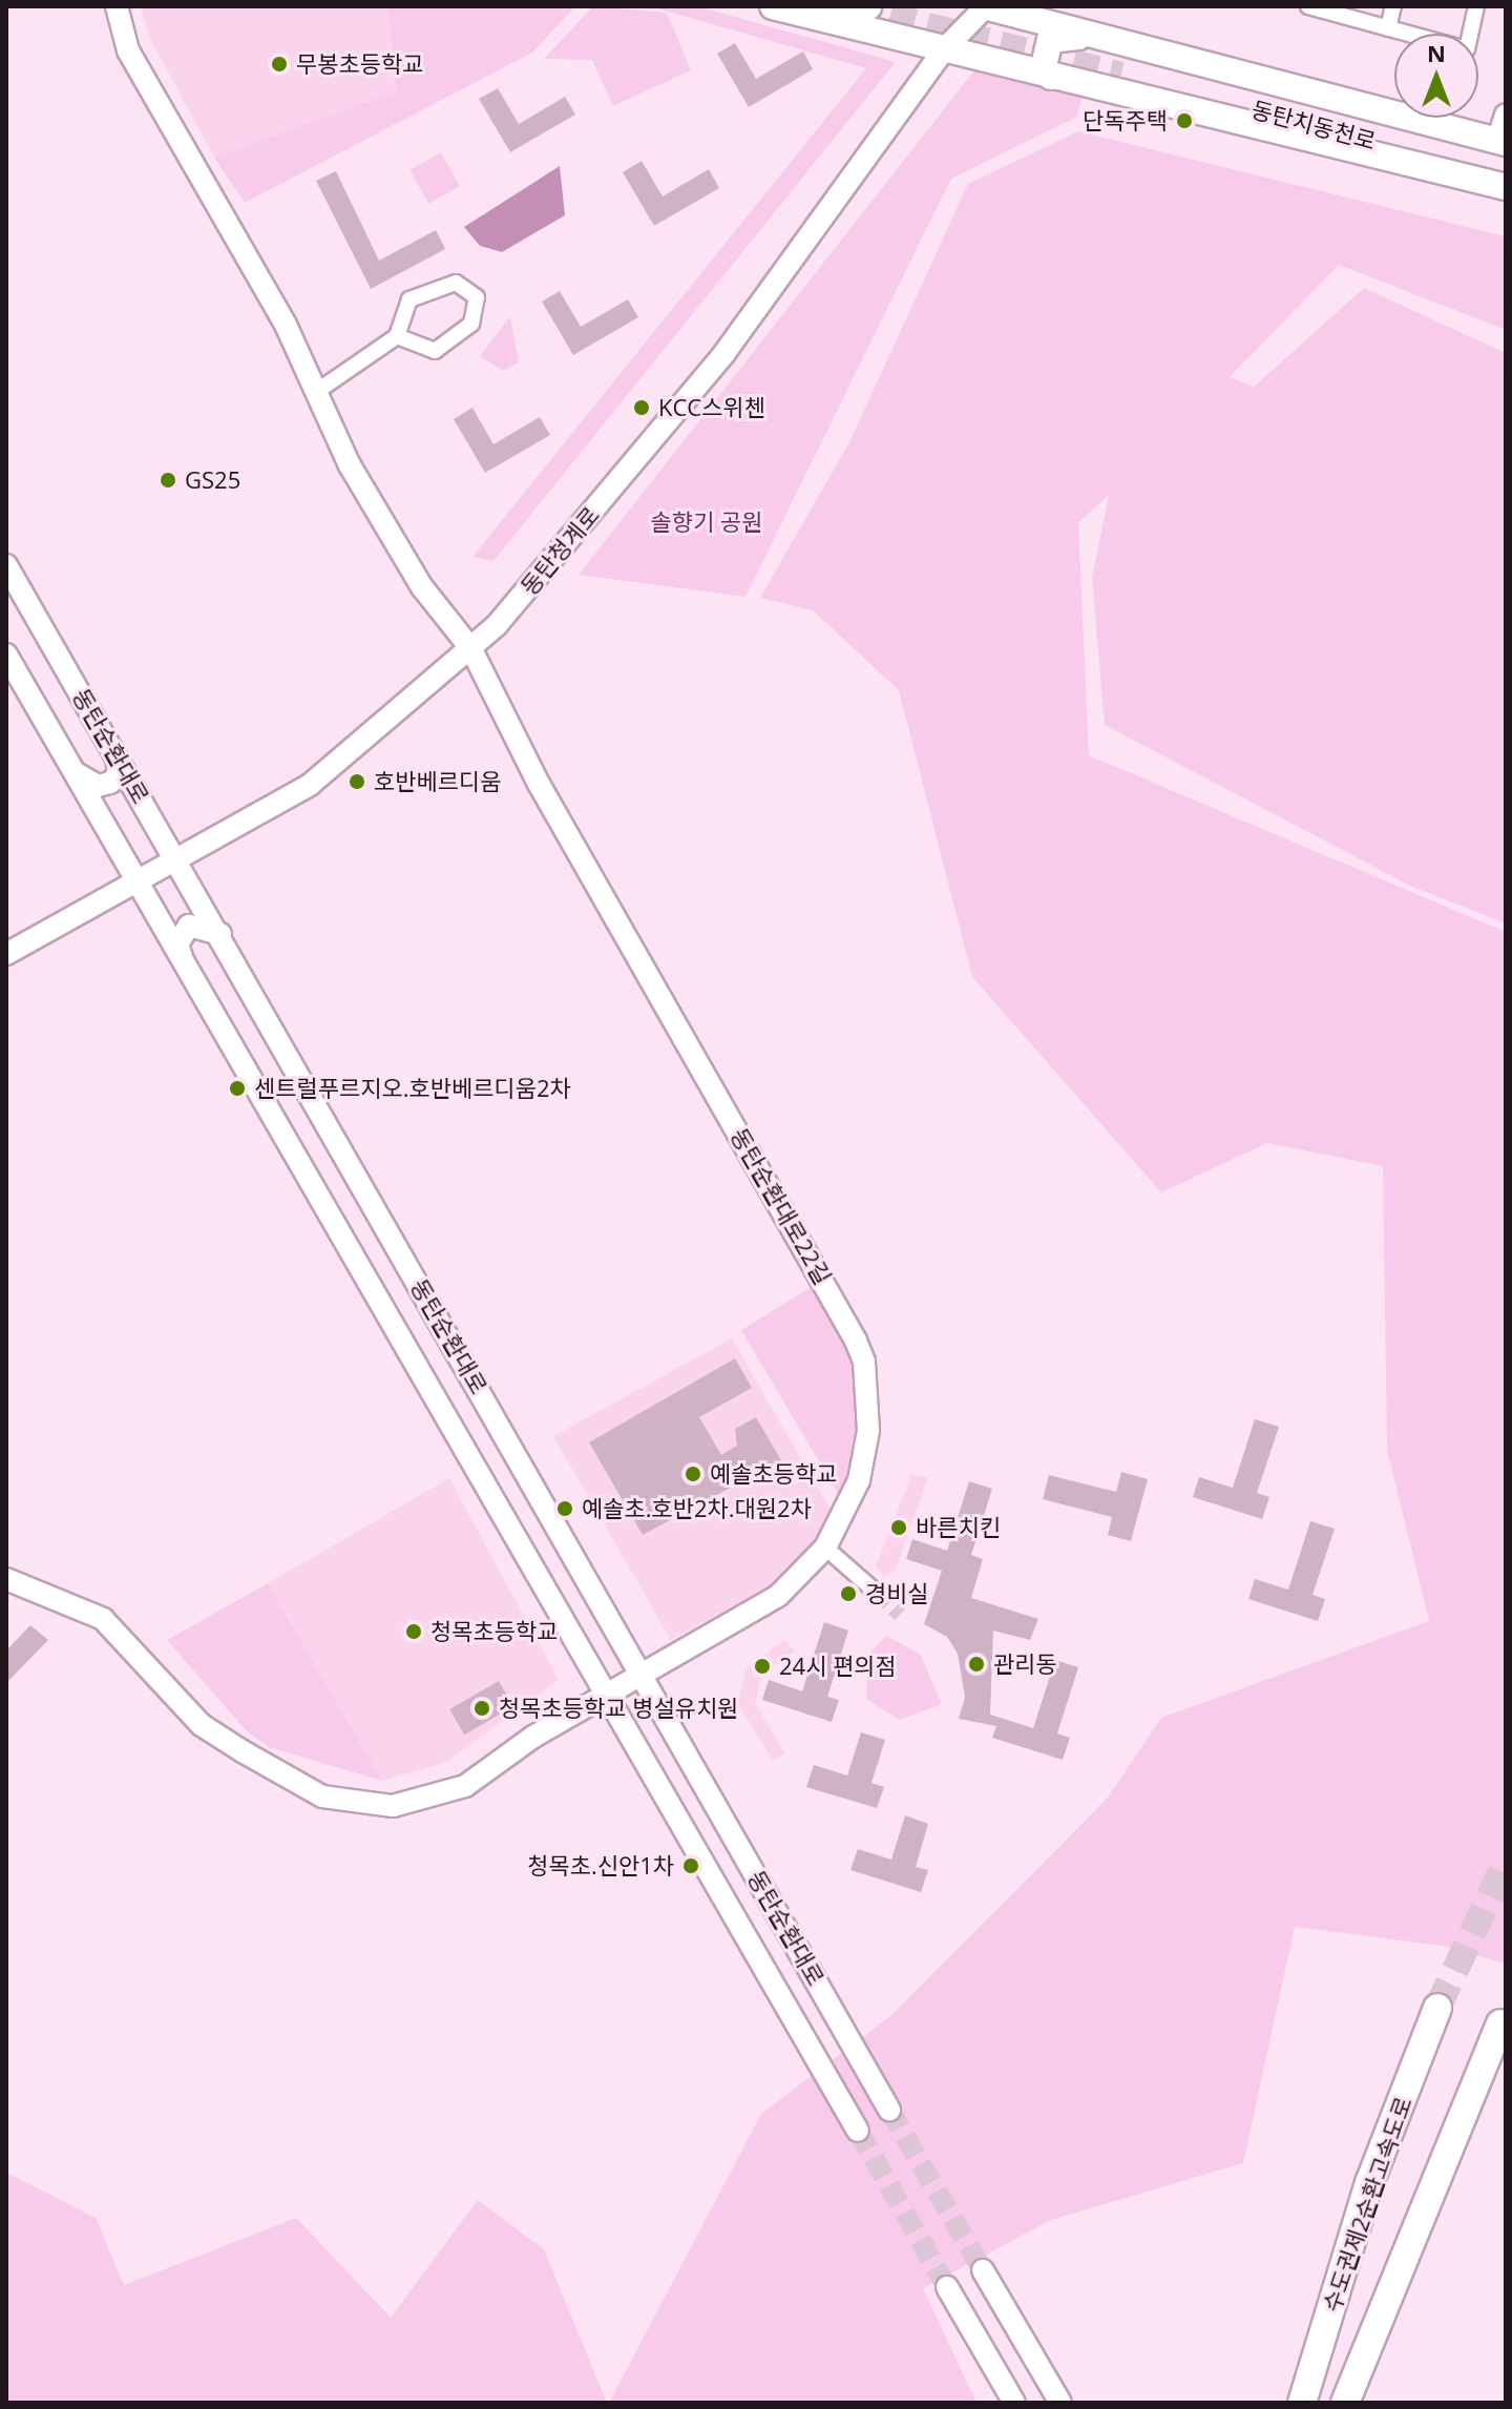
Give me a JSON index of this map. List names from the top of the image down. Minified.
{"streets":{"highway":["수도권제2순환고속도로"],"main road":["동탄치동천로"],"street":["동탄청계로","동탄순환대로","동탄순환대로22길"]},"crossings":[["동탄청계로","동탄순환대로"],["동탄청계로","동탄순환대로22길"],["동탄순환대로","동탄순환대로22길"]],"parks":["솔향기 공원"],"places":["무봉초등학교","단독주택","KCC스위첸","GS25","호반베르디움","센트럴푸르지오.호반베르디움2차","예솔초등학교","예솔초.호반2차.대원2차","바른치킨","경비실","청목초등학교","관리동","24시 편의점","청목초등학교 병설유치원","청목초.신안1차"],"north":"top"}
